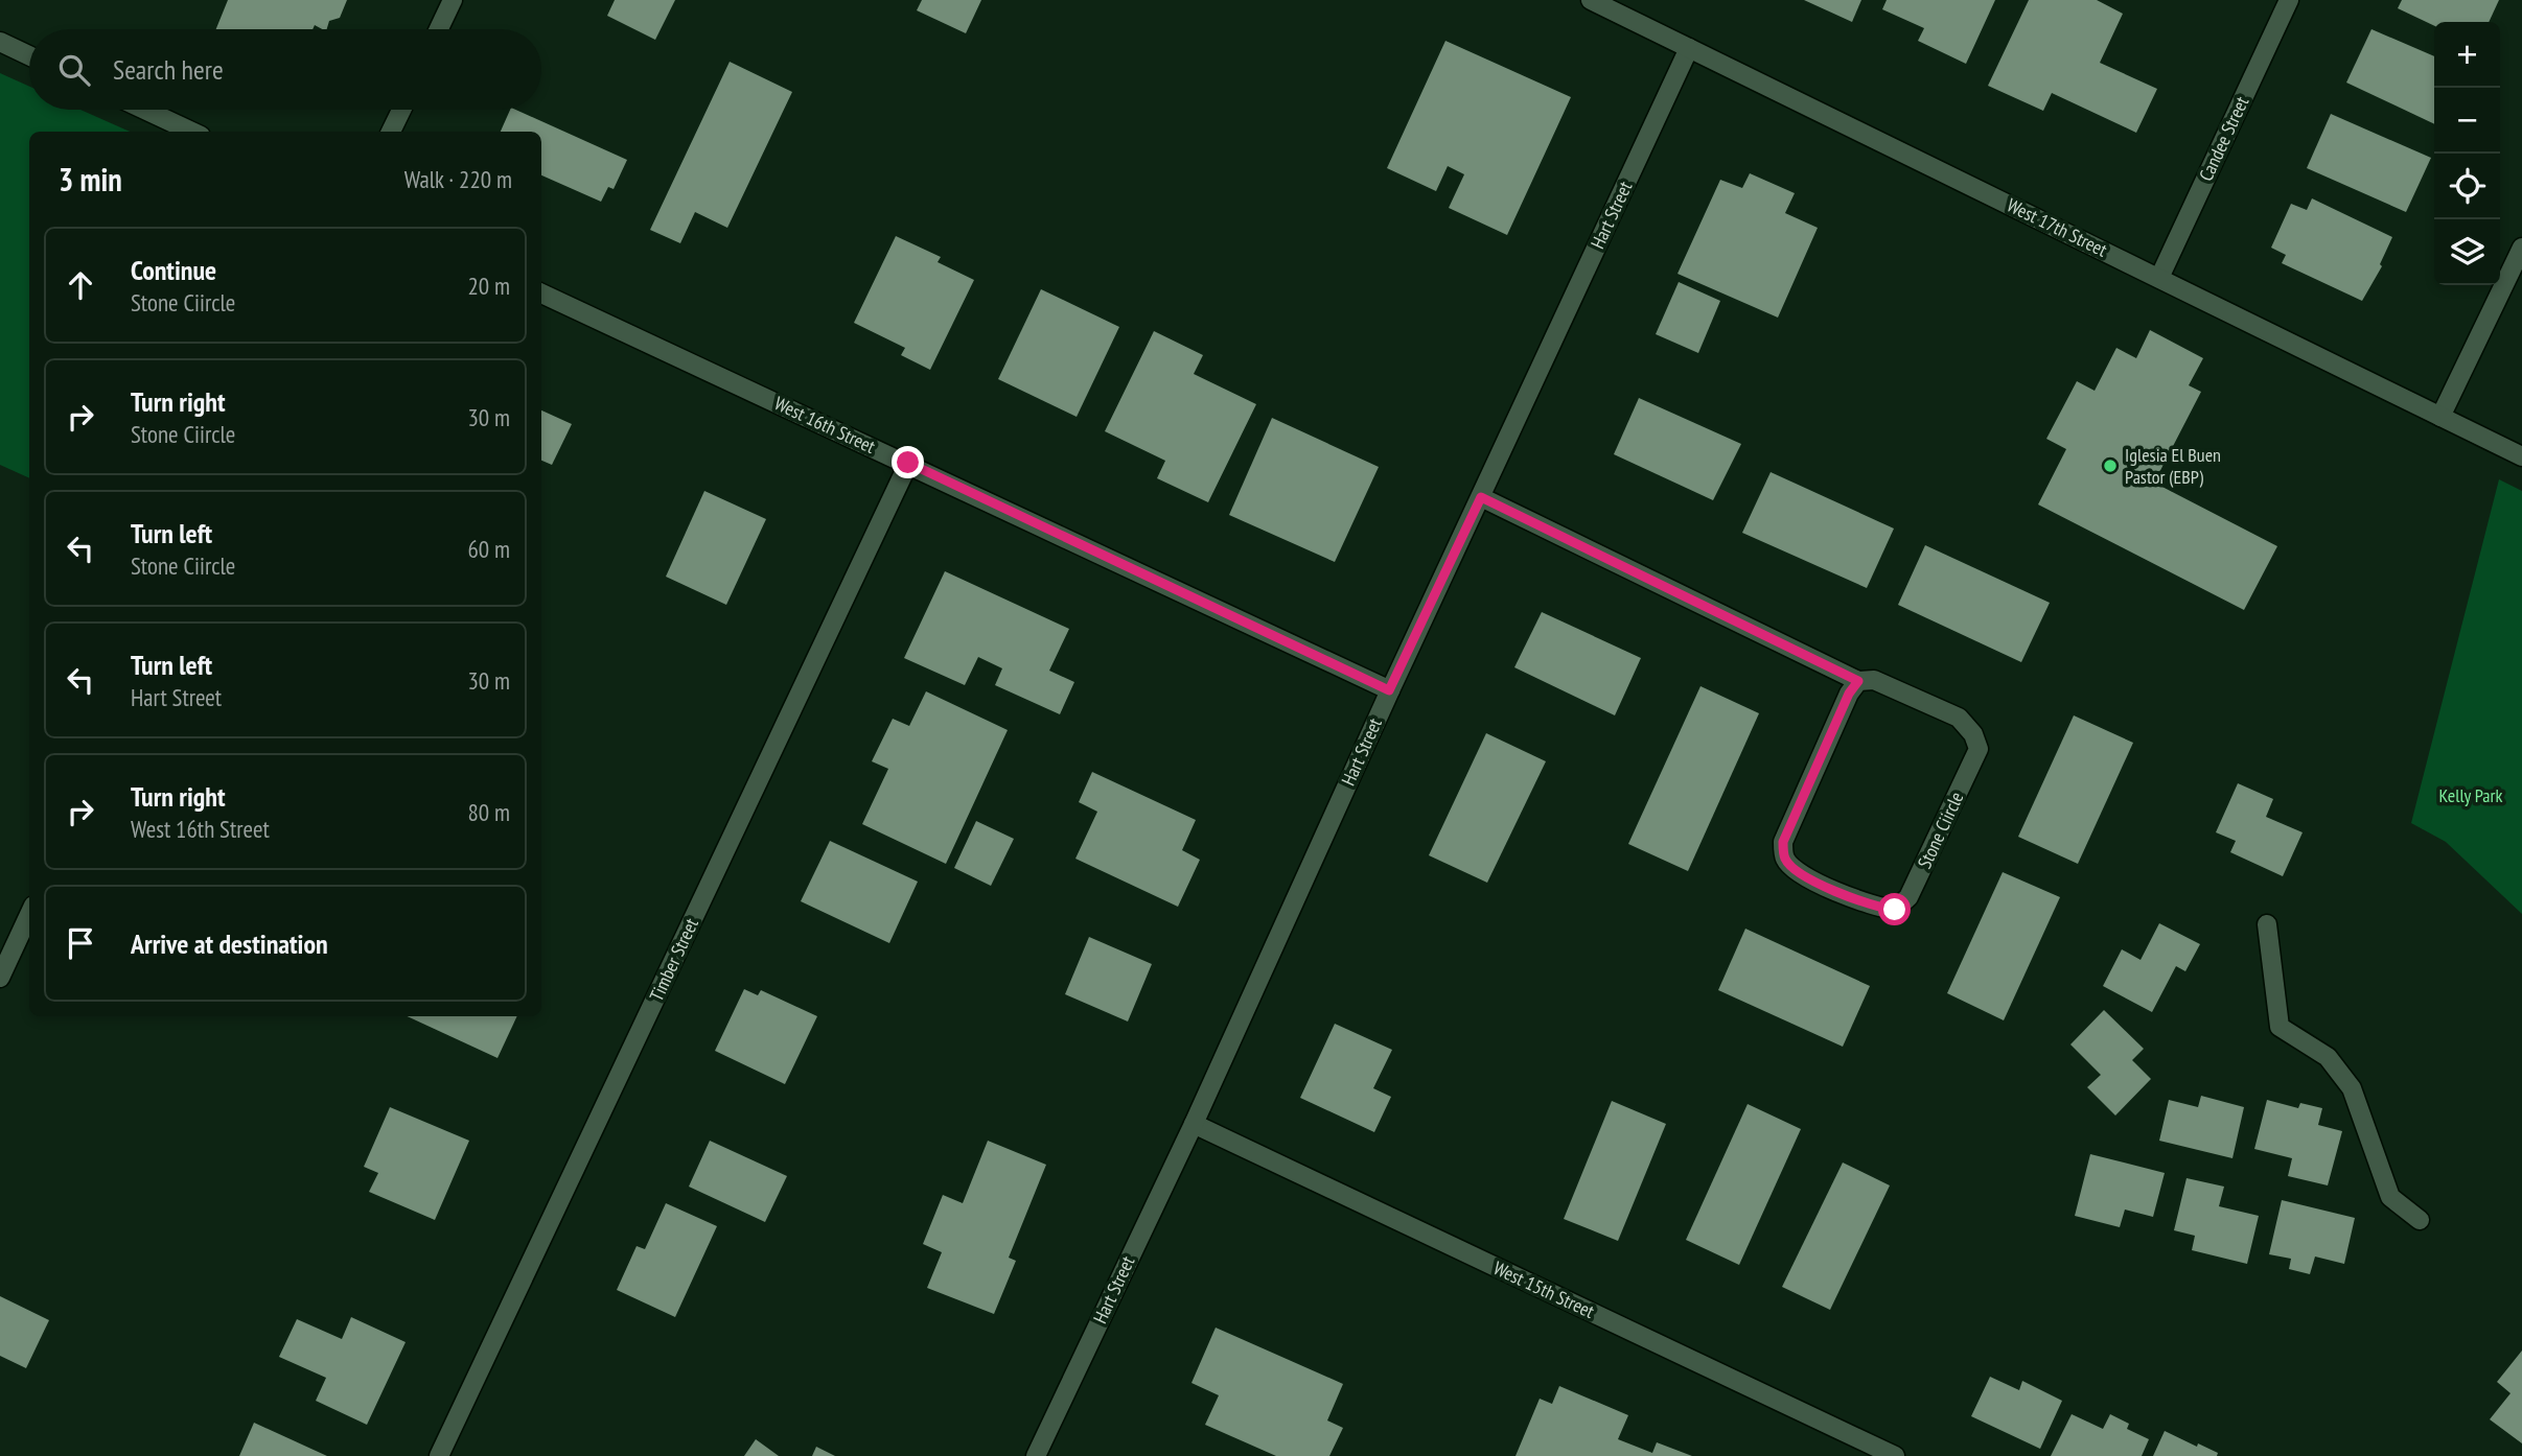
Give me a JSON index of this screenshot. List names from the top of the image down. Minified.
{"streets":{"street":["Candee Street","Hart Street","West 17th Street","West 16th Street","Stone Ciircle","Timber Street","West 15th Street"]},"crossings":[["Candee Street","West 17th Street"],["Hart Street","West 17th Street"],["Hart Street","West 16th Street"],["Hart Street","Stone Ciircle"],["Hart Street","West 15th Street"],["West 16th Street","Timber Street"]],"parks":["Kelly Park"],"places":["Iglesia El Buen Pastor (EBP)"],"page":{"map_buttons":["+","−"],"search":"Search here","heading":["3 min","Walk · 220 m"],"list":[["Continue","Stone Ciircle","20 m"],["Turn right","Stone Ciircle","30 m"],["Turn left","Stone Ciircle","60 m"],["Turn left","Hart Street","30 m"],["Turn right","West 16th Street","80 m"],"Arrive at destination"]}}
